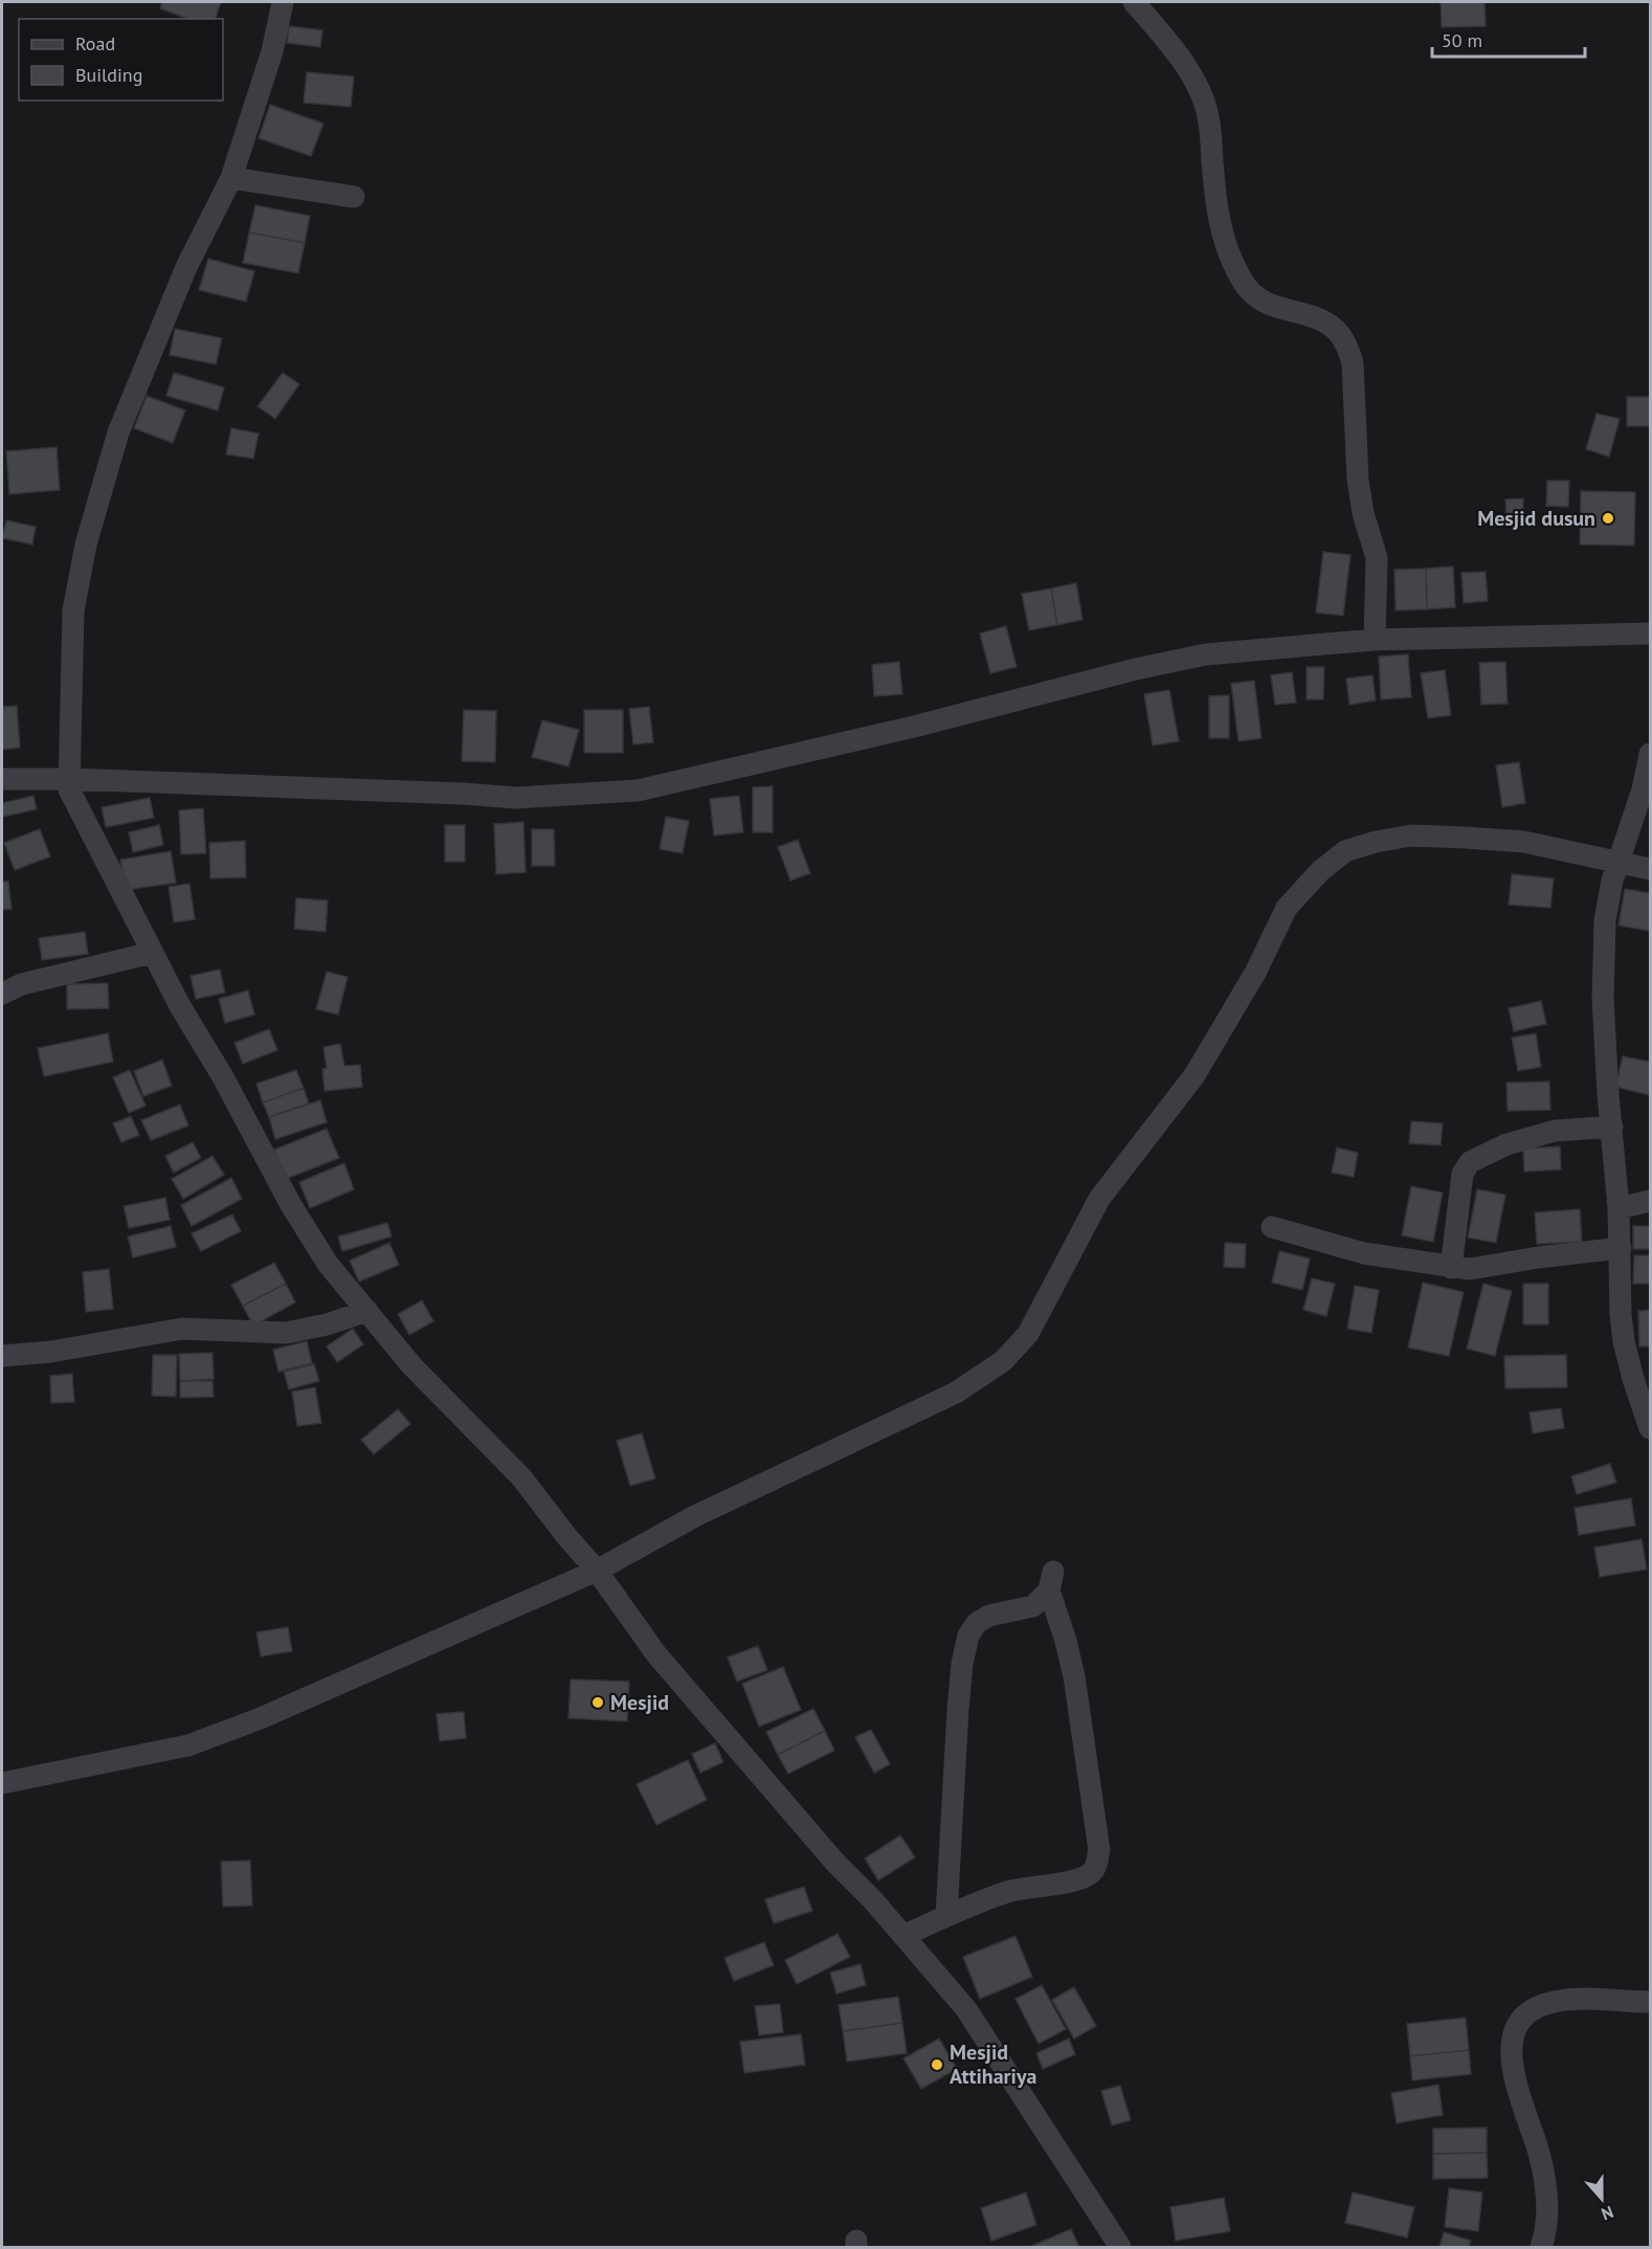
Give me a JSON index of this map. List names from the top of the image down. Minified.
{"places":["Mesjid dusun","Mesjid","Mesjid Attihariya"],"legend":["Road","Building"],"scale_bar":"50 m","north":"bottom"}
